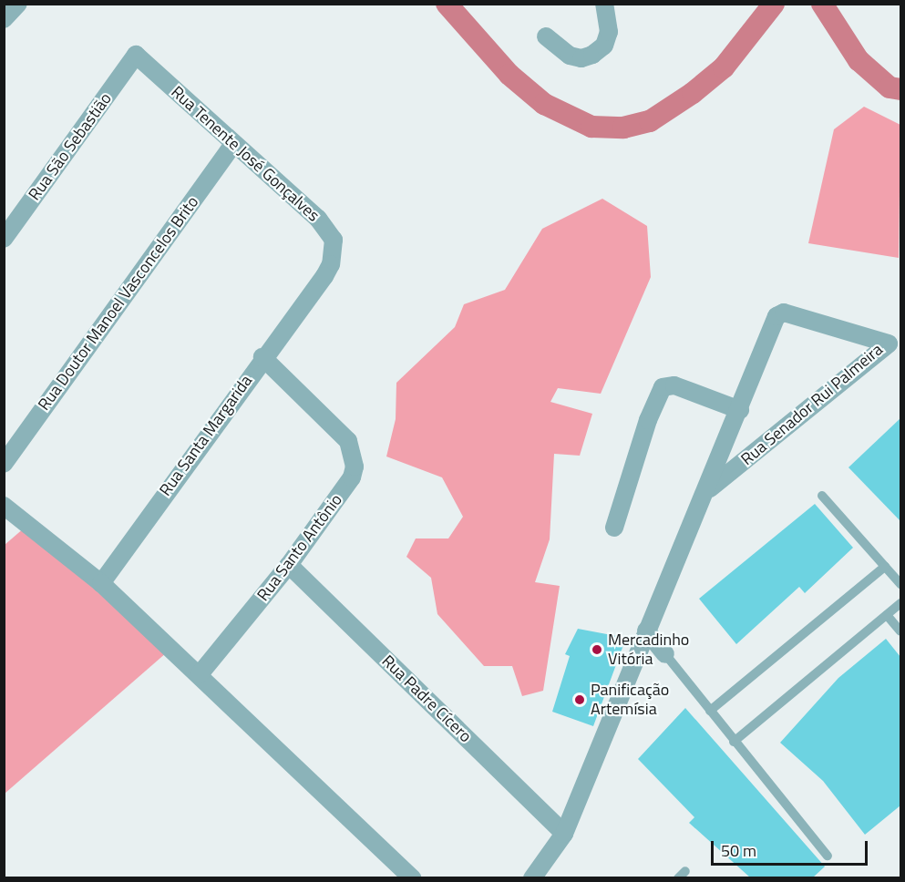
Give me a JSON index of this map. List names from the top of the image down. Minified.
{"streets":{"street":["Rua São Sebastião","Rua Tenente José Gonçalves","Rua Doutor Manoel Vasconcelos Brito","Rua Senador Rui Palmeira","Rua Santa Margarida","Rua Santo Antônio","Rua Padre Cícero"]},"crossings":[["Rua São Sebastião","Rua Tenente José Gonçalves"],["Rua Tenente José Gonçalves","Rua Doutor Manoel Vasconcelos Brito"],["Rua Tenente José Gonçalves","Rua Santa Margarida"],["Rua Senador Rui Palmeira","Rua Padre Cícero"],["Rua Santa Margarida","Rua Santo Antônio"],["Rua Santo Antônio","Rua Padre Cícero"]],"places":["Mercadinho Vitória","Panificação Artemísia"],"scale_bar":"50 m"}
